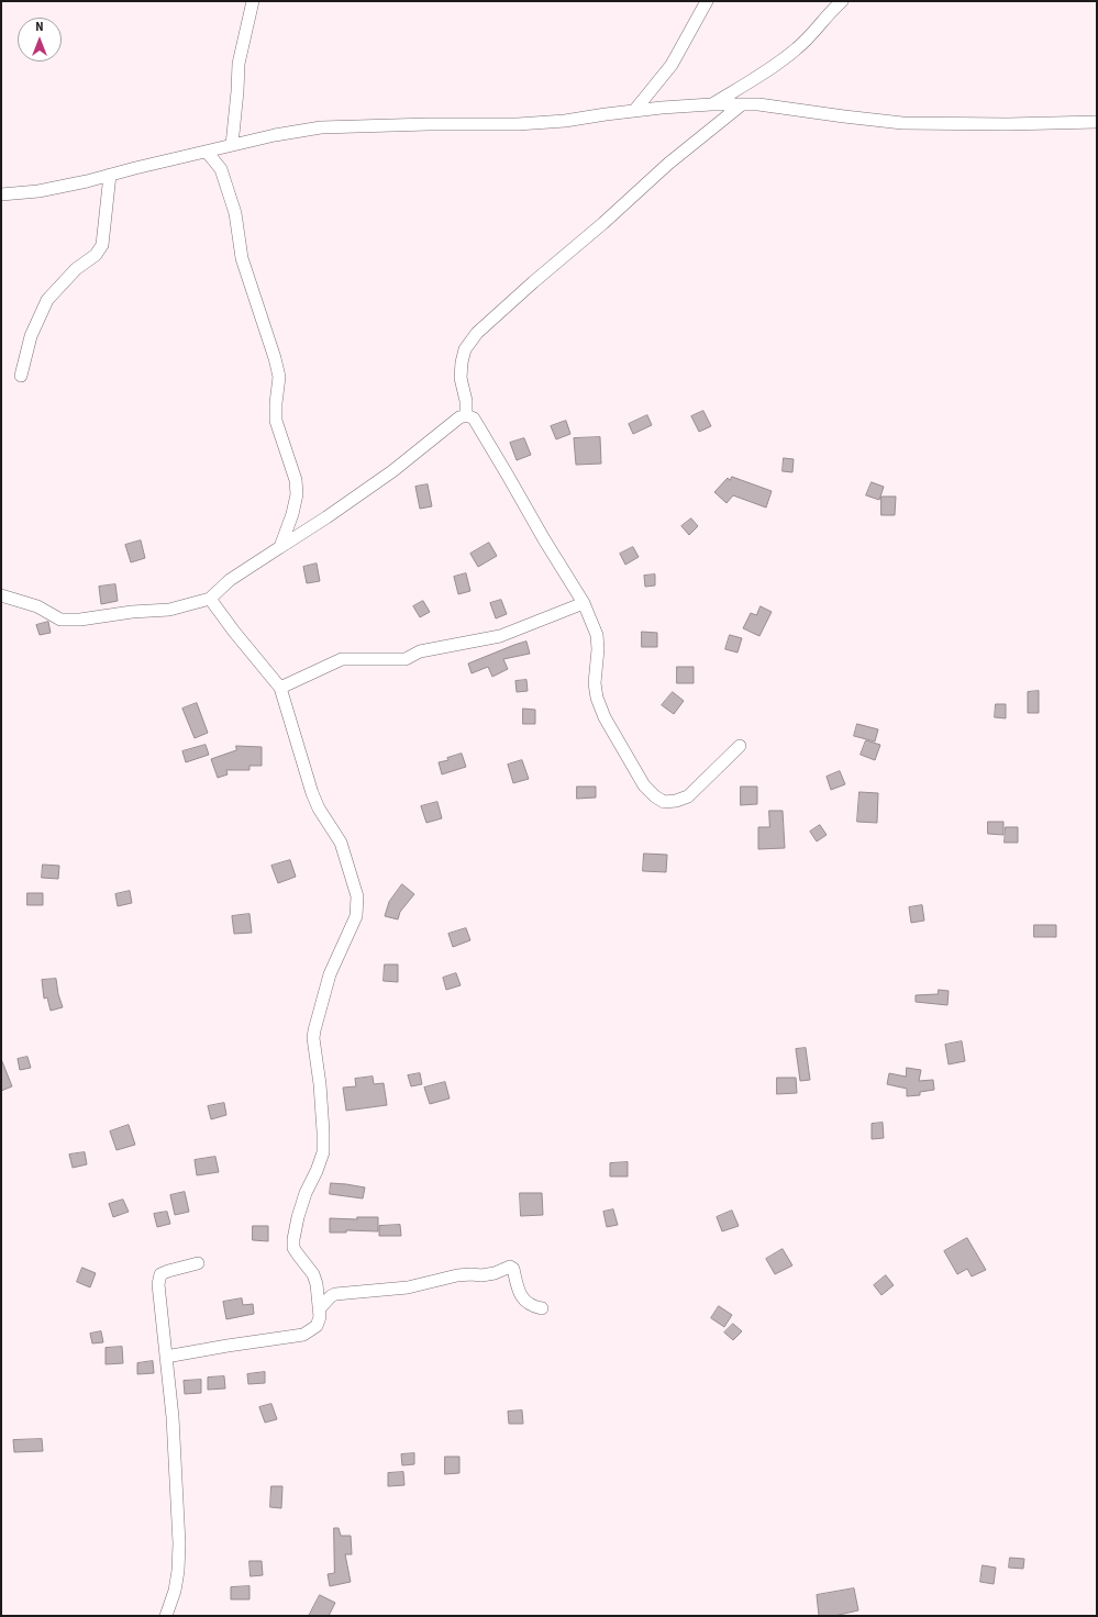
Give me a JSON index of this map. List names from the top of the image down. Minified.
{"north":"top"}
